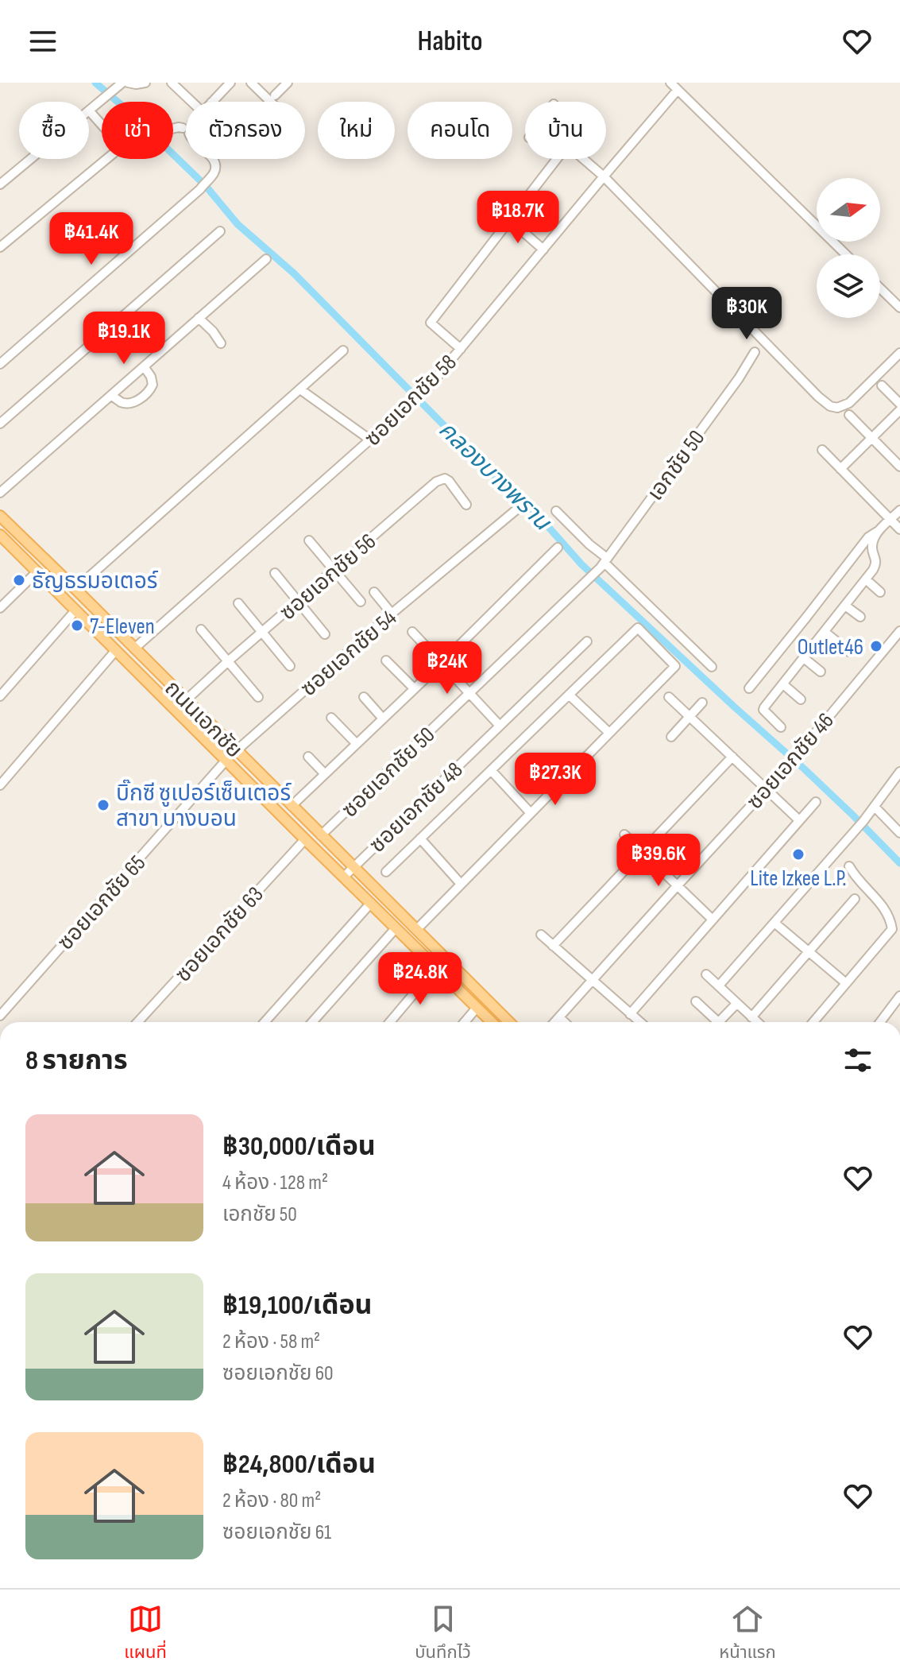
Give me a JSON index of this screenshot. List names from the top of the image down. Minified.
{"streets":{"main road":["ถนนเอกชัย"],"street":["ซอยเอกชัย 58","เอกชัย 50","ซอยเอกชัย 56","ซอยเอกชัย 54","ซอยเอกชัย 46","ซอยเอกชัย 50","ซอยเอกชัย 48","ซอยเอกชัย 65","ซอยเอกชัย 63"]},"crossings":[["ซอยเอกชัย 58","ถนนเอกชัย"],["เอกชัย 50","ซอยเอกชัย 50"],["ซอยเอกชัย 56","ถนนเอกชัย"],["ซอยเอกชัย 54","ถนนเอกชัย"],["ถนนเอกชัย","ซอยเอกชัย 50"],["ถนนเอกชัย","ซอยเอกชัย 48"],["ถนนเอกชัย","ซอยเอกชัย 65"],["ถนนเอกชัย","ซอยเอกชัย 63"]],"water":["คลองบางพราน"],"places":["ธัญธรมอเตอร์","7-Eleven","Outlet46","บิ๊กซี ซูเปอร์เซ็นเตอร์ สาขา บางบอน","Lite Izkee L.P."],"north":"right","page":{"header":"Habito","chip":["ซื้อ","เช่า","ตัวกรอง","ใหม่","คอนโด","บ้าน"],"price":["฿18.7K","฿41.4K","฿30K","฿19.1K","฿24K","฿27.3K","฿39.6K","฿24.8K"],"heading":"8 รายการ","list":[{"name":"฿30,000/เดือน","note":"4 ห้อง · 128 m² · เอกชัย 50"},{"name":"฿19,100/เดือน","note":"2 ห้อง · 58 m² · ซอยเอกชัย 60"},{"name":"฿24,800/เดือน","note":"2 ห้อง · 80 m² · ซอยเอกชัย 61"}],"tabs":["แผนที่","บันทึกไว้","หน้าแรก"]}}
